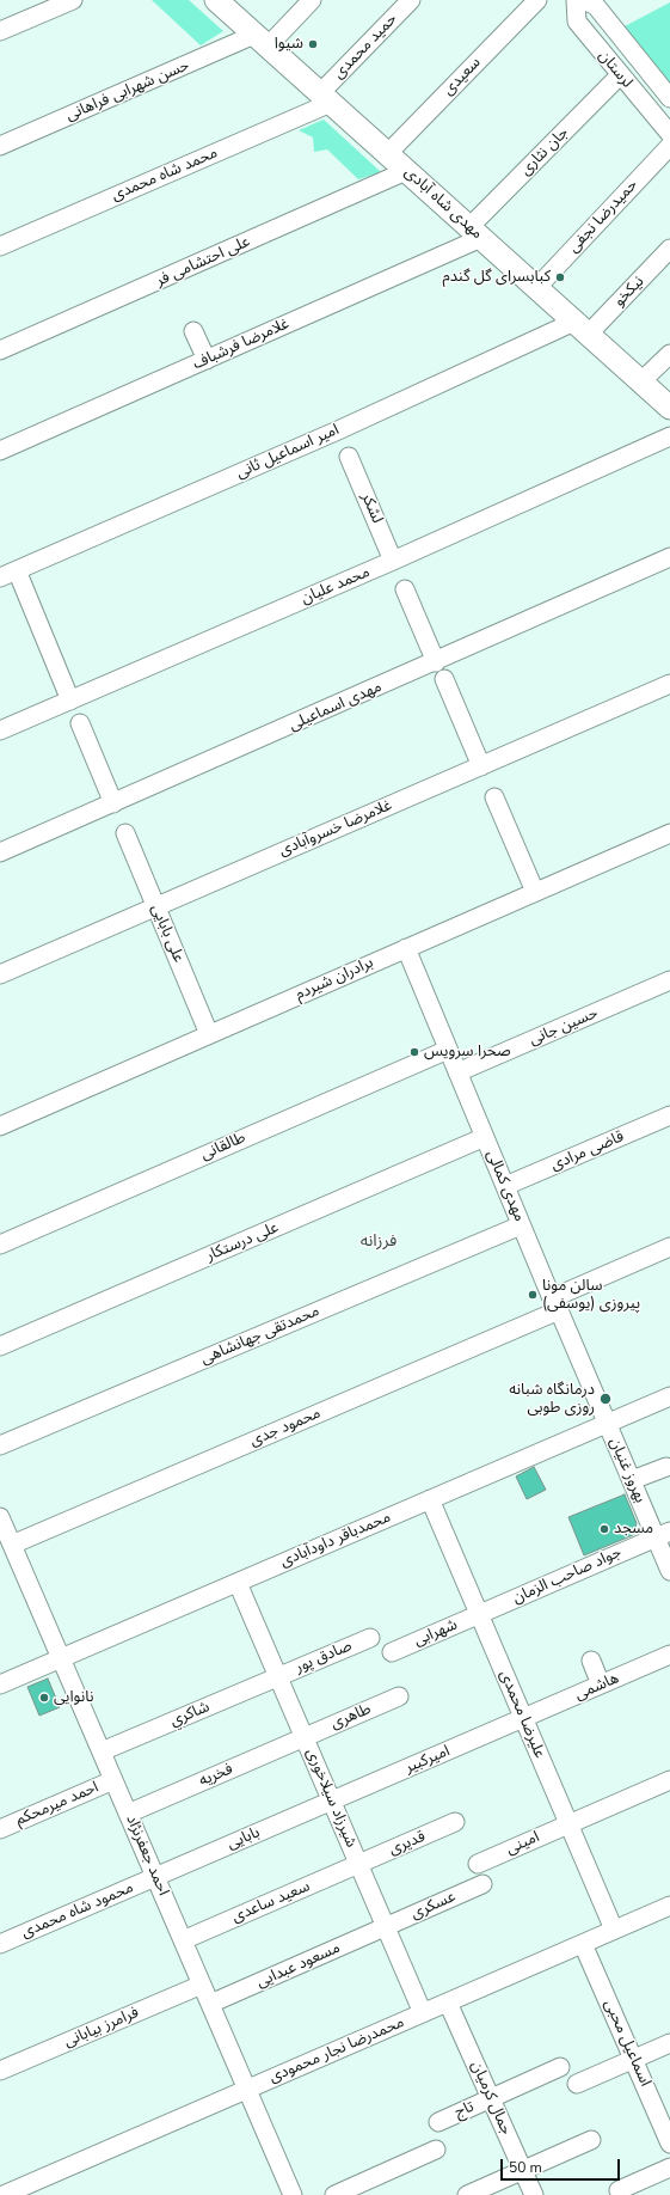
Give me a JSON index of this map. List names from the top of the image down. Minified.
{"streets":{"main road":["مهدی شاه آبادی"],"street":["حمید محمدی","لرستان","سعیدی","حسن شهرابی فراهانی","جان نثاری","محمد شاه محمدی","حمیدرضا نجفی","علی احتشامی فر","نیکخو","غلامرضا فرشباف","امیر اسماعیل ثانی","لشكر","محمد علیان","مهدی اسماعیلی","غلامرضا خسروآبادی","علی بابایی","برادران شیردم","حسین جانی","طالقانی","قاضی مرادی","مهدی کمالی","علی درستکار","محمدتقی جهانشاهی","محمود جدی","بهروز غنیان","محمدباقر داودآبادی","جواد صاحب الزمان","شهرابی","صادق پور","هاشمی","شاكري","علیرضا محمدی","طاهری","امیرکبیر","فخریه","شیرزاد سیلاخوری","احمد میرمحکم","بابایی","قدیری","امینی","احمد جعفرنژاد","سعید ساعدی","عسکری","محمود شاه محمدی","مسعود عبدایی","فرامرز بیابانی","اسماعیل محبی","محمدرضا نجار محمودی","جمال کرمیان","تاج"]},"crossings":[["حمید محمدی","محمد شاه محمدی"],["حمید محمدی","مهدی شاه آبادی"],["لرستان","جان نثاری"],["سعیدی","مهدی شاه آبادی"],["حسن شهرابی فراهانی","مهدی شاه آبادی"],["جان نثاری","مهدی شاه آبادی"],["جان نثاری","غلامرضا فرشباف"],["محمد شاه محمدی","مهدی شاه آبادی"],["مهدی شاه آبادی","حمیدرضا نجفی"],["مهدی شاه آبادی","علی احتشامی فر"],["مهدی شاه آبادی","نیکخو"],["مهدی شاه آبادی","غلامرضا فرشباف"],["مهدی شاه آبادی","امیر اسماعیل ثانی"],["نیکخو","امیر اسماعیل ثانی"],["لشكر","محمد علیان"],["غلامرضا خسروآبادی","علی بابایی"],["علی بابایی","برادران شیردم"],["برادران شیردم","مهدی کمالی"],["حسین جانی","مهدی کمالی"],["طالقانی","مهدی کمالی"],["قاضی مرادی","مهدی کمالی"],["مهدی کمالی","علی درستکار"],["مهدی کمالی","محمدتقی جهانشاهی"],["مهدی کمالی","محمود جدی"],["مهدی کمالی","بهروز غنیان"],["مهدی کمالی","محمدباقر داودآبادی"],["محمود جدی","احمد جعفرنژاد"],["بهروز غنیان","محمدباقر داودآبادی"],["بهروز غنیان","جواد صاحب الزمان"],["محمدباقر داودآبادی","علیرضا محمدی"],["محمدباقر داودآبادی","شیرزاد سیلاخوری"],["محمدباقر داودآبادی","احمد جعفرنژاد"],["جواد صاحب الزمان","شهرابی"],["جواد صاحب الزمان","علیرضا محمدی"],["شهرابی","علیرضا محمدی"],["صادق پور","شاكري"],["صادق پور","شیرزاد سیلاخوری"],["هاشمی","علیرضا محمدی"],["هاشمی","امیرکبیر"],["شاكري","شیرزاد سیلاخوری"],["شاكري","احمد جعفرنژاد"],["علیرضا محمدی","امیرکبیر"],["علیرضا محمدی","امینی"],["علیرضا محمدی","محمدرضا نجار محمودی"],["طاهری","فخریه"],["طاهری","شیرزاد سیلاخوری"],["امیرکبیر","شیرزاد سیلاخوری"],["امیرکبیر","بابایی"],["فخریه","شیرزاد سیلاخوری"],["فخریه","احمد جعفرنژاد"],["شیرزاد سیلاخوری","بابایی"],["شیرزاد سیلاخوری","قدیری"],["شیرزاد سیلاخوری","سعید ساعدی"],["شیرزاد سیلاخوری","عسکری"],["شیرزاد سیلاخوری","مسعود عبدایی"],["شیرزاد سیلاخوری","محمدرضا نجار محمودی"],["احمد میرمحکم","احمد جعفرنژاد"],["بابایی","احمد جعفرنژاد"],["بابایی","محمود شاه محمدی"],["قدیری","سعید ساعدی"],["احمد جعفرنژاد","سعید ساعدی"],["احمد جعفرنژاد","محمود شاه محمدی"],["احمد جعفرنژاد","مسعود عبدایی"],["احمد جعفرنژاد","فرامرز بیابانی"],["احمد جعفرنژاد","محمدرضا نجار محمودی"],["عسکری","مسعود عبدایی"],["اسماعیل محبی","محمدرضا نجار محمودی"],["محمدرضا نجار محمودی","جمال کرمیان"],["جمال کرمیان","تاج"]],"districts":["فرزانه"],"places":["شیوا","کبابسرای گل گندم","صحرا سرویس","سالن مونا پیروزی (یوسفی)","درمانگاه شبانه روزی طوبی","مسجد","نانوایی"],"scale_bar":"50 m"}
